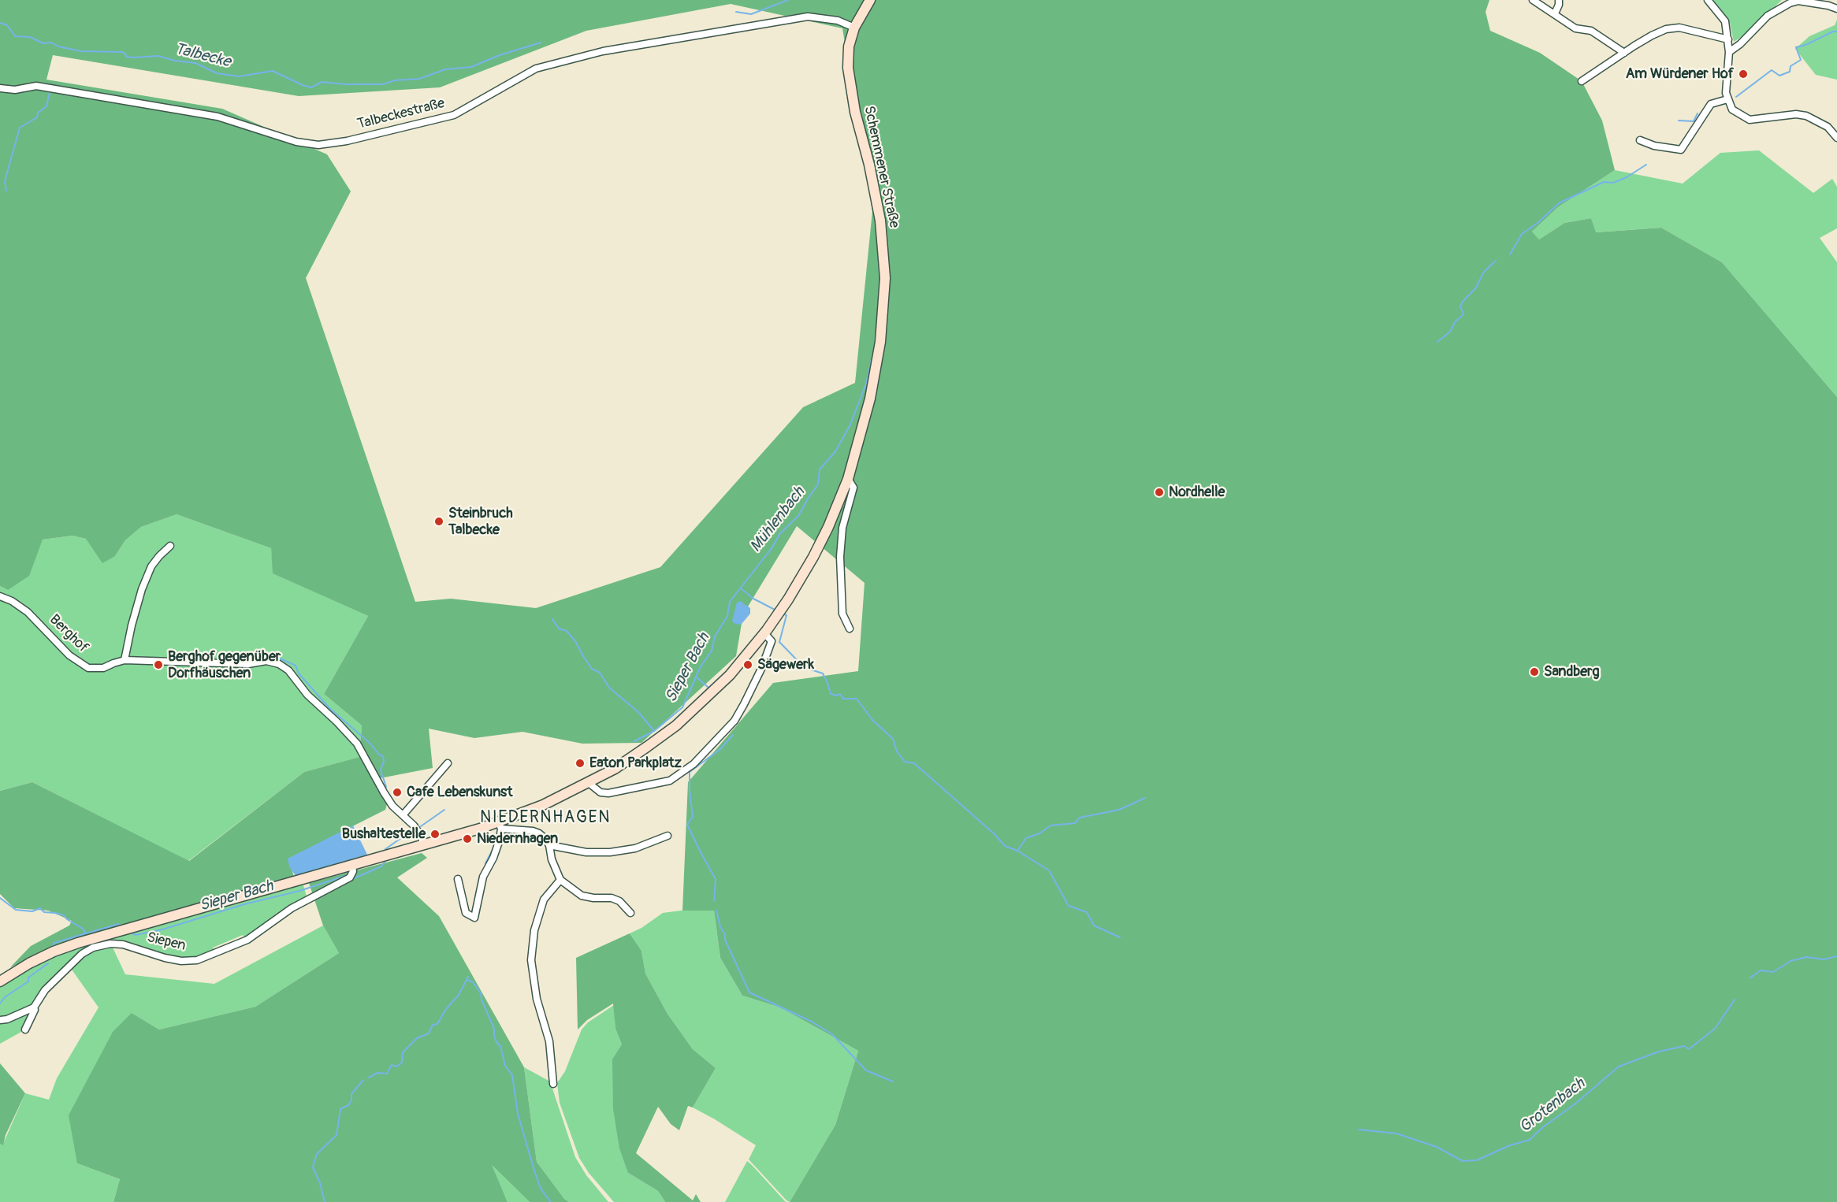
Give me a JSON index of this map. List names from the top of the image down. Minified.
{"streets":{"main road":["Schemmener Straße"],"street":["Talbeckestraße","Berghof","Siepen"]},"crossings":[["Talbeckestraße","Schemmener Straße"],["Schemmener Straße","Siepen"]],"districts":["NIEDERNHAGEN"],"water":["Talbecke","Mühlenbach","Sieper Bach","Grotenbach"],"places":["Am Würdener Hof","Nordhelle","Steinbruch Talbecke","Berghof gegenüber Dorfhäuschen","Sägewerk","Sandberg","Eaton Parkplatz","Cafe Lebenskunst","Bushaltestelle","Niedernhagen"]}
